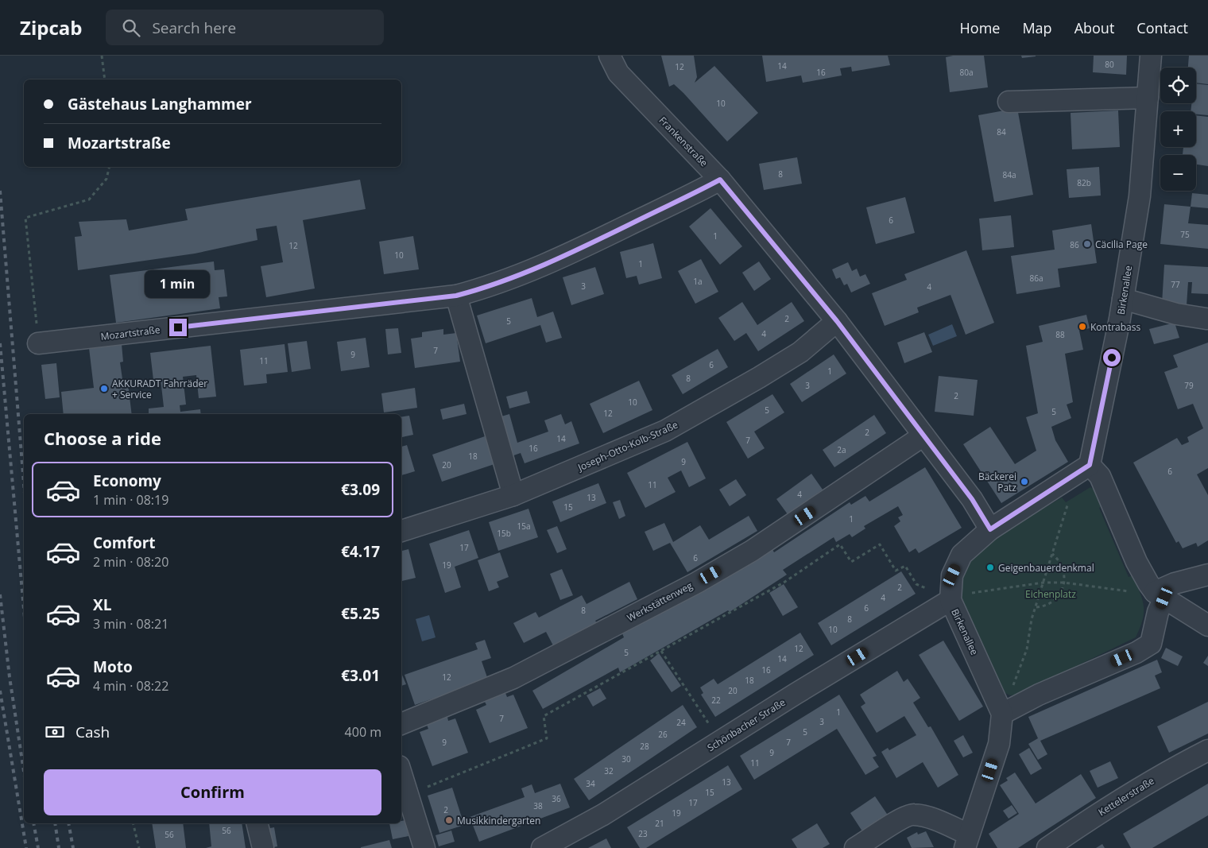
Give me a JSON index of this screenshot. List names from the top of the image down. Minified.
{"streets":{"street":["Frankenstraße","Birkenallee","Mozartstraße","Joseph-Otto-Kolb-Straße","Werkstättenweg","Schönbacher Straße","Kettelerstraße"]},"crossings":[["Frankenstraße","Birkenallee"],["Frankenstraße","Mozartstraße"],["Frankenstraße","Joseph-Otto-Kolb-Straße"],["Frankenstraße","Werkstättenweg"],["Birkenallee","Schönbacher Straße"]],"parks":["Eichenplatz"],"places":["Cäcilia Page","Kontrabass","AKKURADT Fahrräder + Service","Bäckerei Patz","Geigenbauerdenkmal","Musikkindergarten"],"house_numbers":["80","14","12","16","80a","10","84","8","84a","82b","6","75","1","86","12","10","1","86a","1a","77","3","4","2","5","4","88","7","9","11","6","1","8","3","79","2","10","5","5","12","2","14","7","16","2a","18","9","20","6","11","4","13","15","1","15a","15b","17","6","19","2","4","6","8","8","10","12","5","14","16","12","18","20","22","1","7","3","24","5","26","9","7","28","9","30","11","32","13","34","15","36","17","38","2","19","21","56","23","56"],"page":{"header":"Zipcab","search":"Search here","nav":["Home","Map","About","Contact"],"map_buttons":["+","−"],"banner":["Gästehaus Langhammer","Mozartstraße"],"bubble":"1 min","heading":"Choose a ride","list":[{"name":"Economy","note":"1 min · 08:19","value":"€3.09"},{"name":"Comfort","note":"2 min · 08:20","value":"€4.17"},{"name":"XL","note":"3 min · 08:21","value":"€5.25"},{"name":"Moto","note":"4 min · 08:22","value":"€3.01"}],"pay":["Cash","400 m"],"buttons":"Confirm"}}
